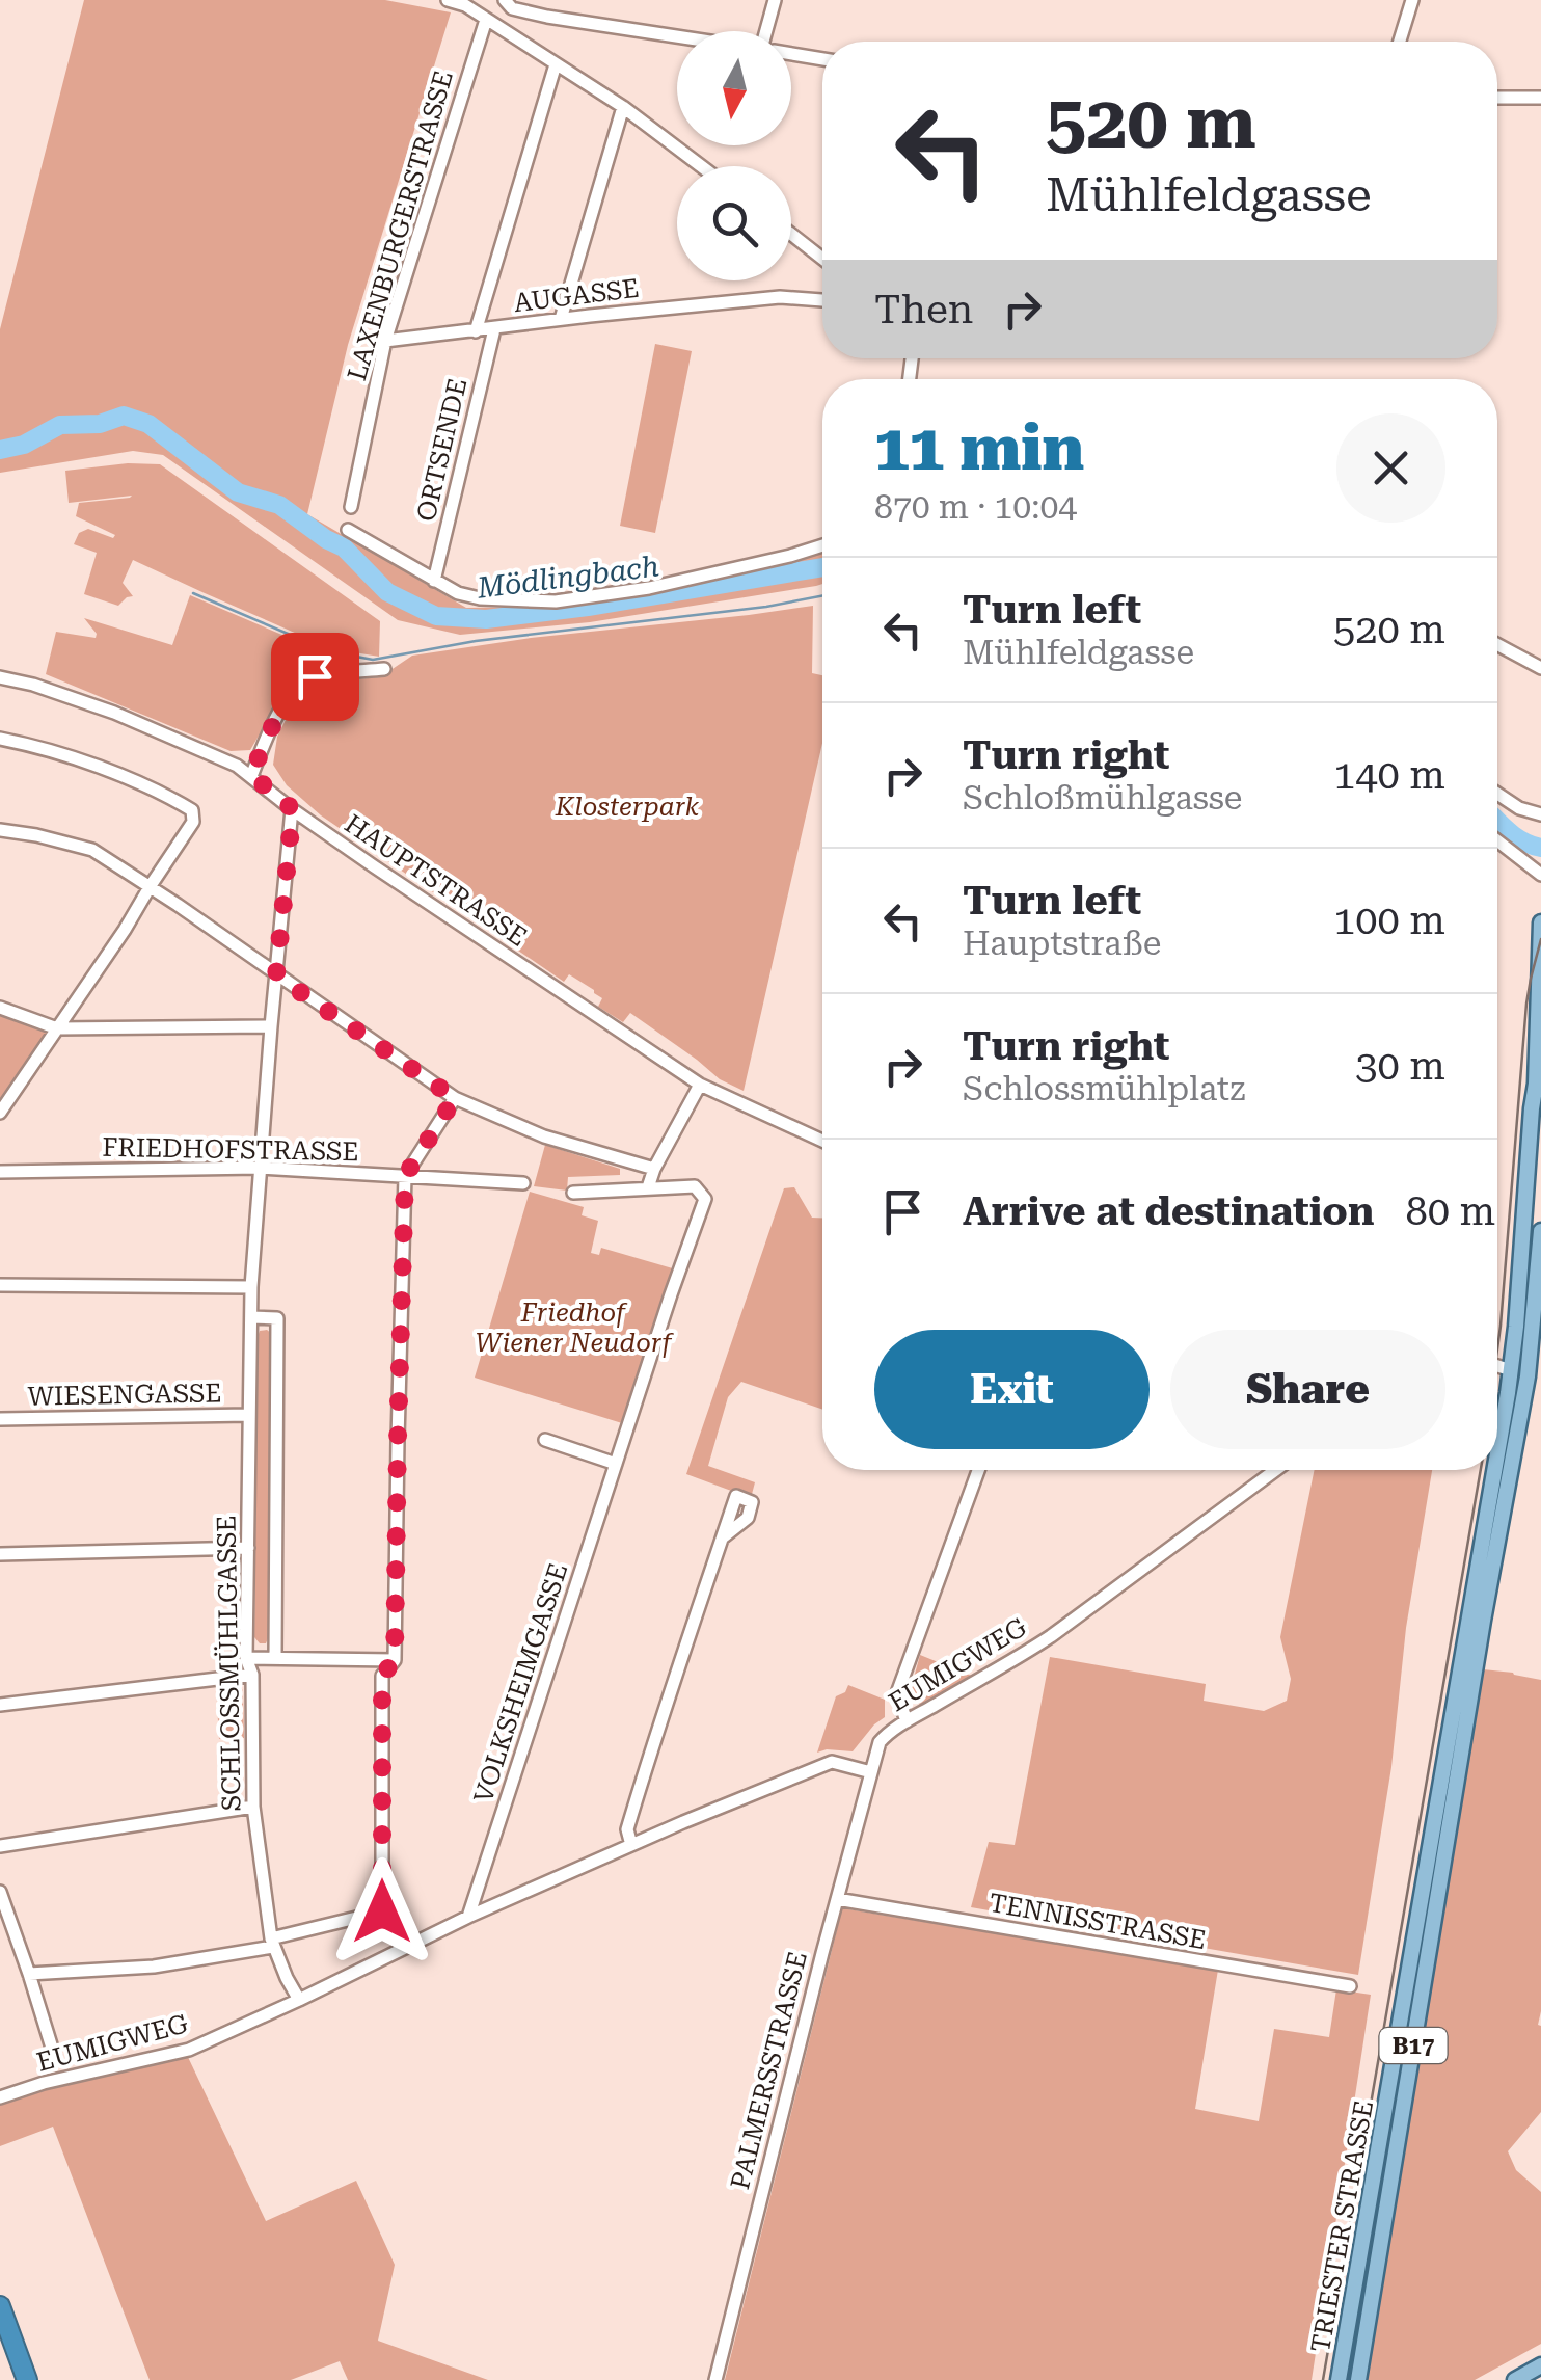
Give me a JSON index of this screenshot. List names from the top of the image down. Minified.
{"streets":{"main road":["B17","TRIESTER STRASSE"],"street":["LAXENBURGERSTRASSE","AUGASSE","ORTSENDE","HAUPTSTRASSE","FRIEDHOFSTRASSE","WIESENGASSE","SCHLOSSMÜHLGASSE","EUMIGWEG","VOLKSHEIMGASSE","TENNISSTRASSE","PALMERSSTRASSE"]},"crossings":[["LAXENBURGERSTRASSE","AUGASSE"],["AUGASSE","ORTSENDE"],["HAUPTSTRASSE","SCHLOSSMÜHLGASSE"],["FRIEDHOFSTRASSE","SCHLOSSMÜHLGASSE"],["WIESENGASSE","SCHLOSSMÜHLGASSE"],["SCHLOSSMÜHLGASSE","EUMIGWEG"],["EUMIGWEG","VOLKSHEIMGASSE"],["EUMIGWEG","PALMERSSTRASSE"],["TENNISSTRASSE","PALMERSSTRASSE"],["B17","TRIESTER STRASSE"]],"water":["Mödlingbach"],"parks":["Klosterpark","Friedhof Wiener Neudorf"],"north":"bottom","page":{"turn":["520 m","Mühlfeldgasse"],"then":"Then","heading":["11 min","870 m · 10:04"],"list":[{"name":"Turn left","note":"Mühlfeldgasse","value":"520 m"},{"name":"Turn right","note":"Schloßmühlgasse","value":"140 m"},{"name":"Turn left","note":"Hauptstraße","value":"100 m"},{"name":"Turn right","note":"Schlossmühlplatz","value":"30 m"},{"name":"Arrive at destination","value":"80 m"}],"buttons":["Exit","Share"]}}
